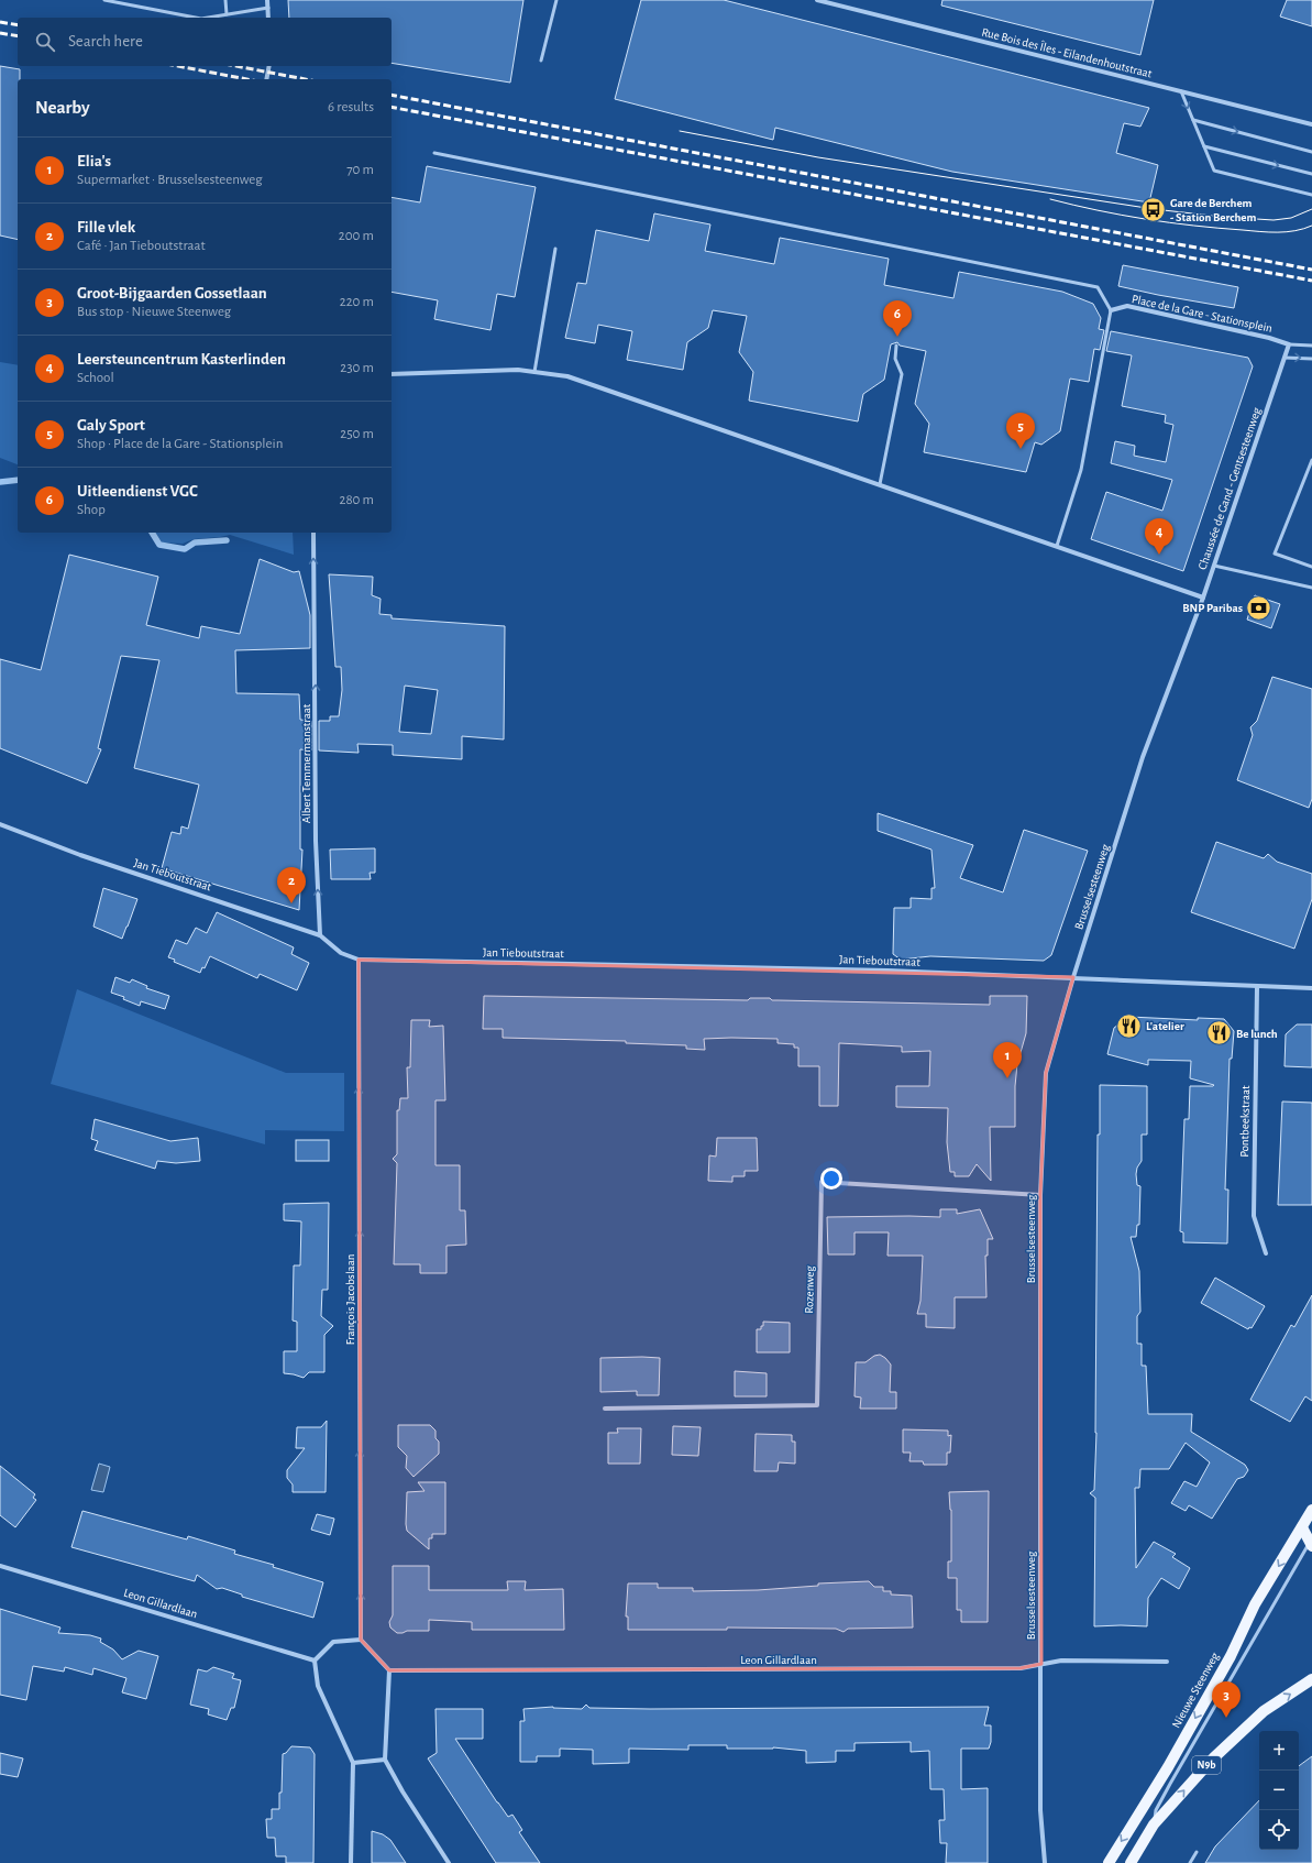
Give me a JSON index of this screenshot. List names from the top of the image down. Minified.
{"streets":{"main road":["Nieuwe Steenweg","N9b"],"street":["Rue Bois des Îles - Eilandenhoutstraat","Place de la Gare - Stationsplein","Chaussée de Gand - Gentsesteenweg","Albert Temmermanstraat","Jan Tieboutstraat","Brusselsesteenweg","Pontbeekstraat","Rozenweg","François Jacobslaan","Leon Gillardlaan"]},"crossings":[["Place de la Gare - Stationsplein","Chaussée de Gand - Gentsesteenweg"],["Chaussée de Gand - Gentsesteenweg","Brusselsesteenweg"],["Albert Temmermanstraat","Jan Tieboutstraat"],["Jan Tieboutstraat","Brusselsesteenweg"],["Jan Tieboutstraat","François Jacobslaan"],["Brusselsesteenweg","Rozenweg"],["Brusselsesteenweg","Leon Gillardlaan"]],"one_way":["Albert Temmermanstraat","François Jacobslaan"],"places":{"bus stop":["Gare de Berchem - Station Berchem"],"bank":["BNP Paribas"],"restaurant":["L'atelier","Be lunch"]},"page":{"search":"Search here","heading":["Nearby","6 results"],"list":[{"mark":"1","name":"Elia's","note":"Supermarket · Brusselsesteenweg","value":"70 m"},{"mark":"2","name":"Fille vlek","note":"Café · Jan Tieboutstraat","value":"200 m"},{"mark":"3","name":"Groot-Bijgaarden Gossetlaan","note":"Bus stop · Nieuwe Steenweg","value":"220 m"},{"mark":"4","name":"Leersteuncentrum Kasterlinden","note":"School","value":"230 m"},{"mark":"5","name":"Galy Sport","note":"Shop · Place de la Gare - Stationsplein","value":"250 m"},{"mark":"6","name":"Uitleendienst VGC","note":"Shop","value":"280 m"}],"pins":["6","5","4","2","1","3"],"map_buttons":["+","−"]}}
